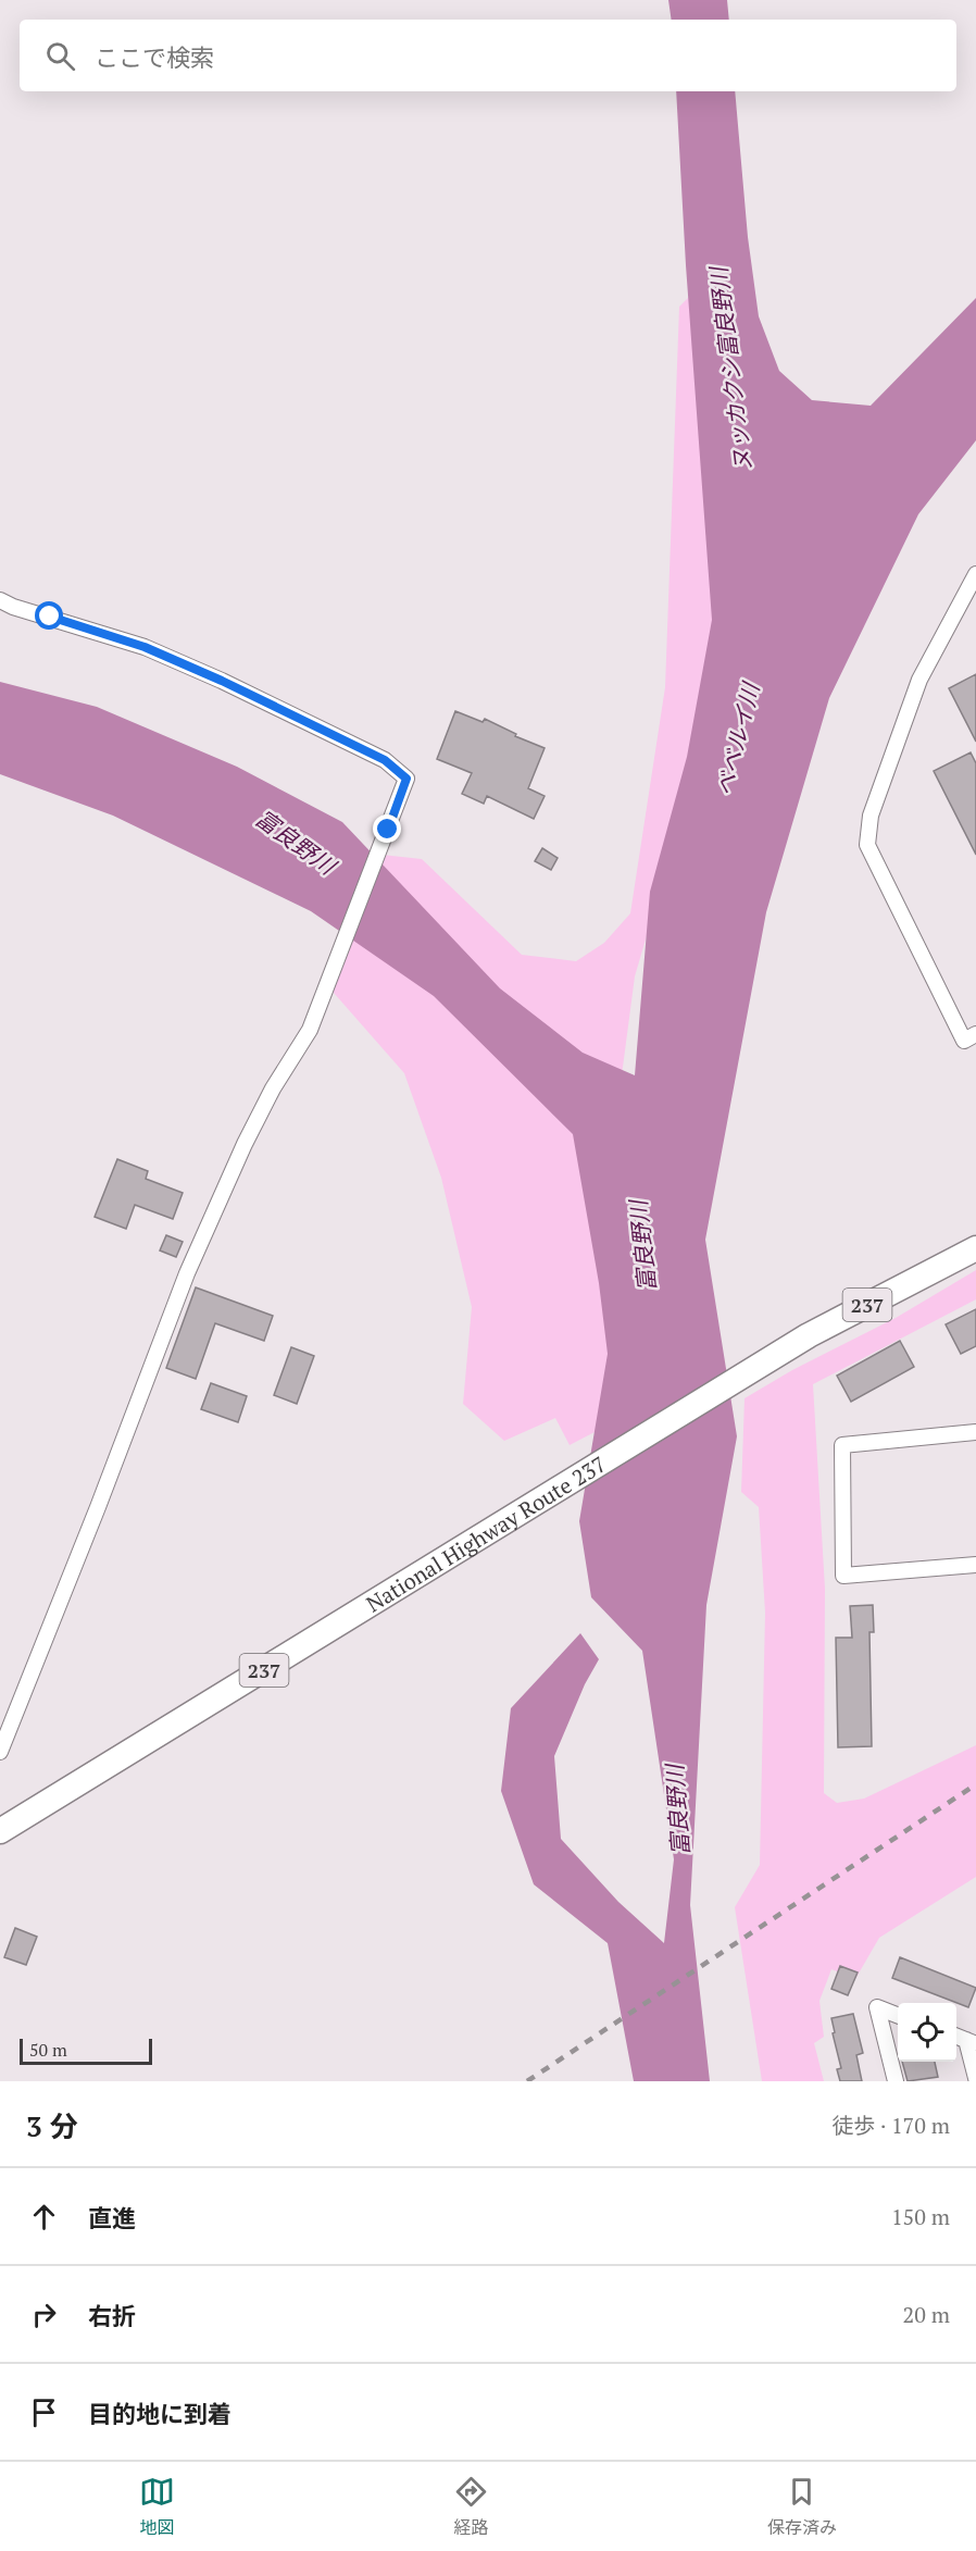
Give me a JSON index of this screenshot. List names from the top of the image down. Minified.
{"streets":{"highway":["237","National Highway Route 237"]},"water":["ヌッカクシ富良野川","ベベルイ川","富良野川"],"scale_bar":"50 m","page":{"search":"ここで検索","scale":"50 m","heading":["3 分","徒歩 · 170 m"],"list":[["直進","150 m"],["右折","20 m"],"目的地に到着"],"nav":["地図","経路","保存済み"]}}
